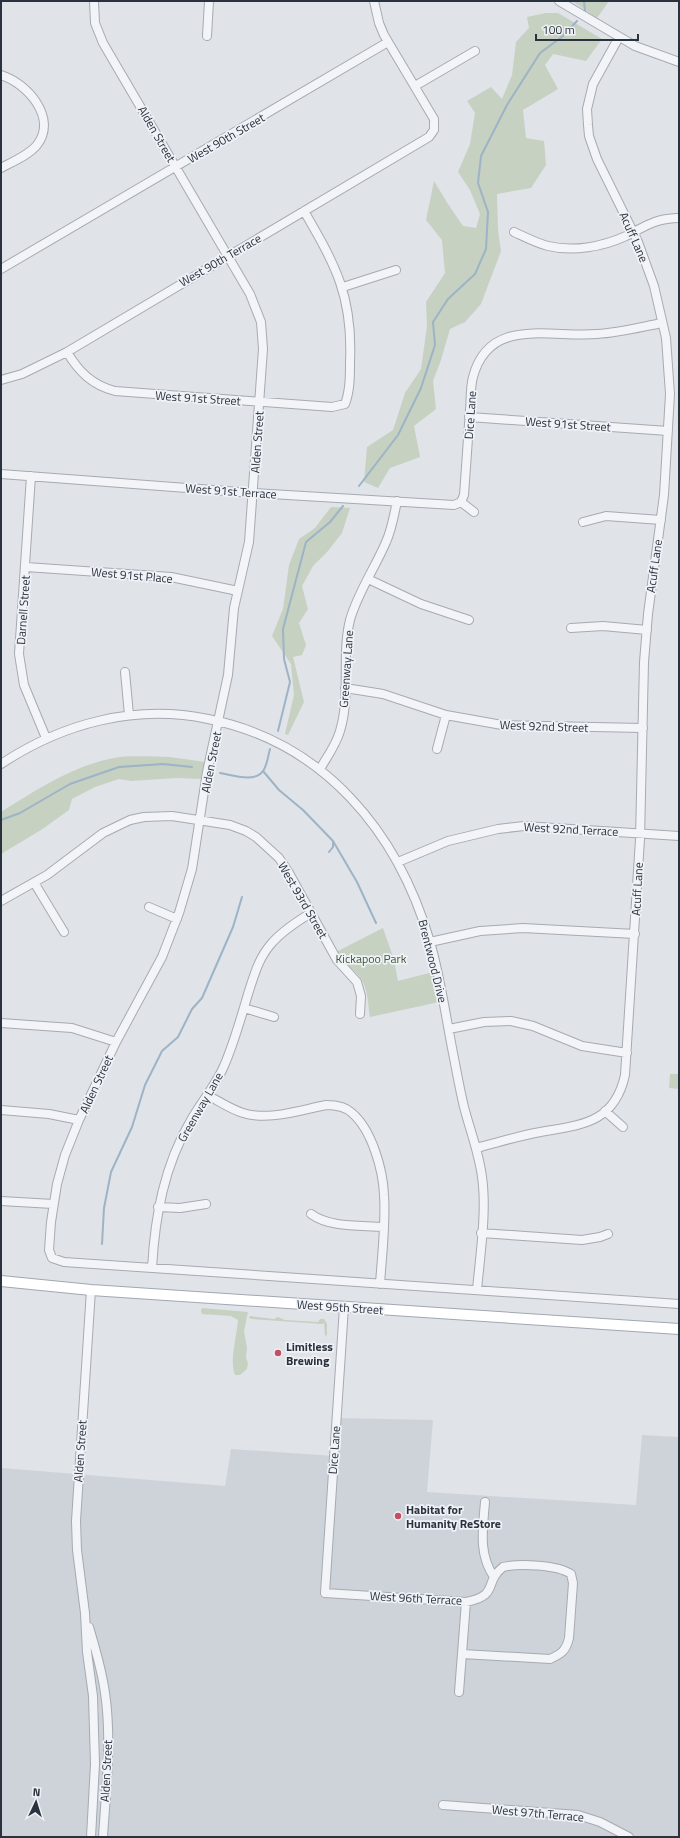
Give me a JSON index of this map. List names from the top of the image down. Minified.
{"streets":{"main road":["West 95th Street"],"street":["Alden Street","West 90th Street","Acuff Lane","West 90th Terrace","West 91st Street","Dice Lane","West 91st Terrace","West 91st Place","Darnell Street","Greenway Lane","West 92nd Street","West 92nd Terrace","West 93rd Street","Brentwood Drive","West 96th Terrace","West 97th Terrace"]},"crossings":[["Alden Street","West 90th Street"],["Alden Street","West 90th Terrace"],["Alden Street","West 91st Street"],["Alden Street","West 91st Terrace"],["Alden Street","West 91st Place"],["Alden Street","Greenway Lane"],["Alden Street","West 93rd Street"],["Alden Street","Brentwood Drive"],["Alden Street","West 95th Street"],["Acuff Lane","West 91st Street"],["Acuff Lane","Dice Lane"],["Acuff Lane","West 92nd Street"],["Acuff Lane","West 92nd Terrace"],["Acuff Lane","Brentwood Drive"],["West 90th Terrace","West 91st Street"],["West 91st Street","Dice Lane"],["Dice Lane","West 91st Terrace"],["Dice Lane","West 95th Street"],["Dice Lane","West 96th Terrace"],["West 91st Terrace","Darnell Street"],["West 91st Terrace","Greenway Lane"],["West 91st Place","Darnell Street"],["Darnell Street","Brentwood Drive"],["Greenway Lane","West 92nd Street"],["Greenway Lane","West 93rd Street"],["Greenway Lane","Brentwood Drive"],["West 92nd Terrace","Brentwood Drive"]],"parks":["Kickapoo Park"],"places":["Limitless Brewing","Habitat for Humanity ReStore"],"scale_bar":"100 m","north":"top"}
